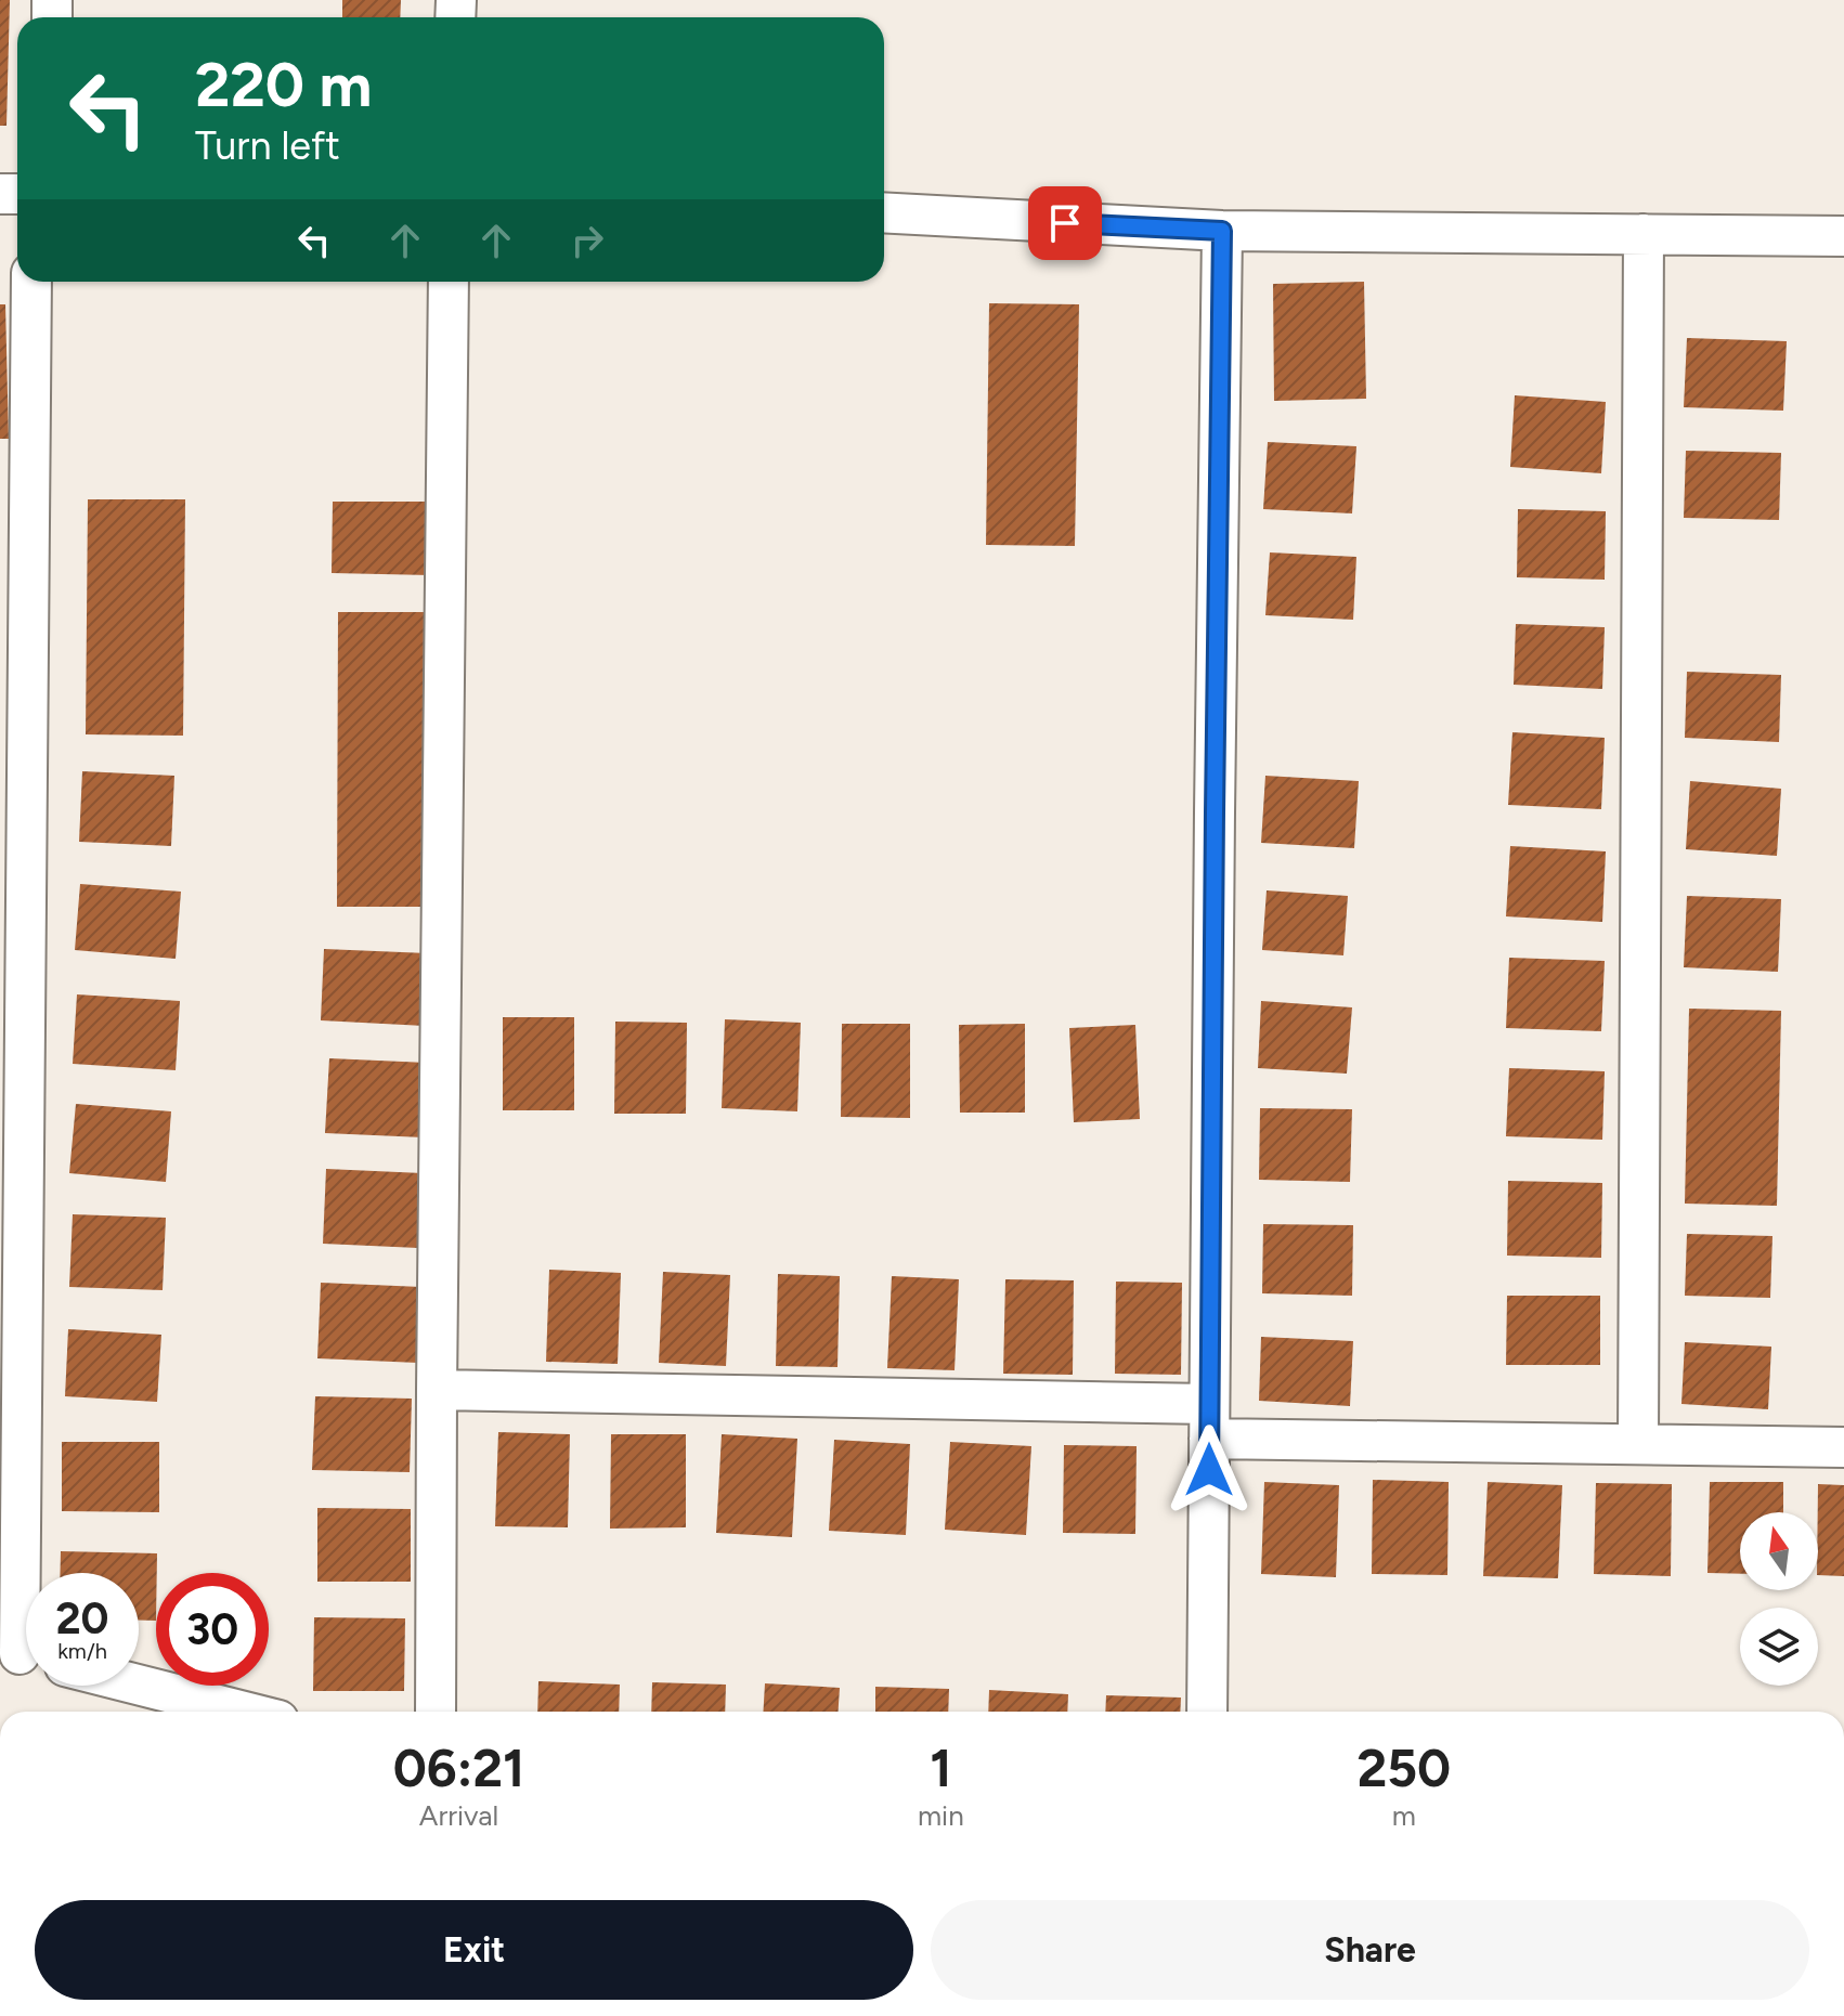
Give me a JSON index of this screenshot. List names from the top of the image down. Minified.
{"north":"top","page":{"turn":["220 m","Turn left"],"speed":"20 km/h","limit":"30","eta":["06:21","Arrival","1","min","250","m"],"buttons":["Exit","Share"]}}
